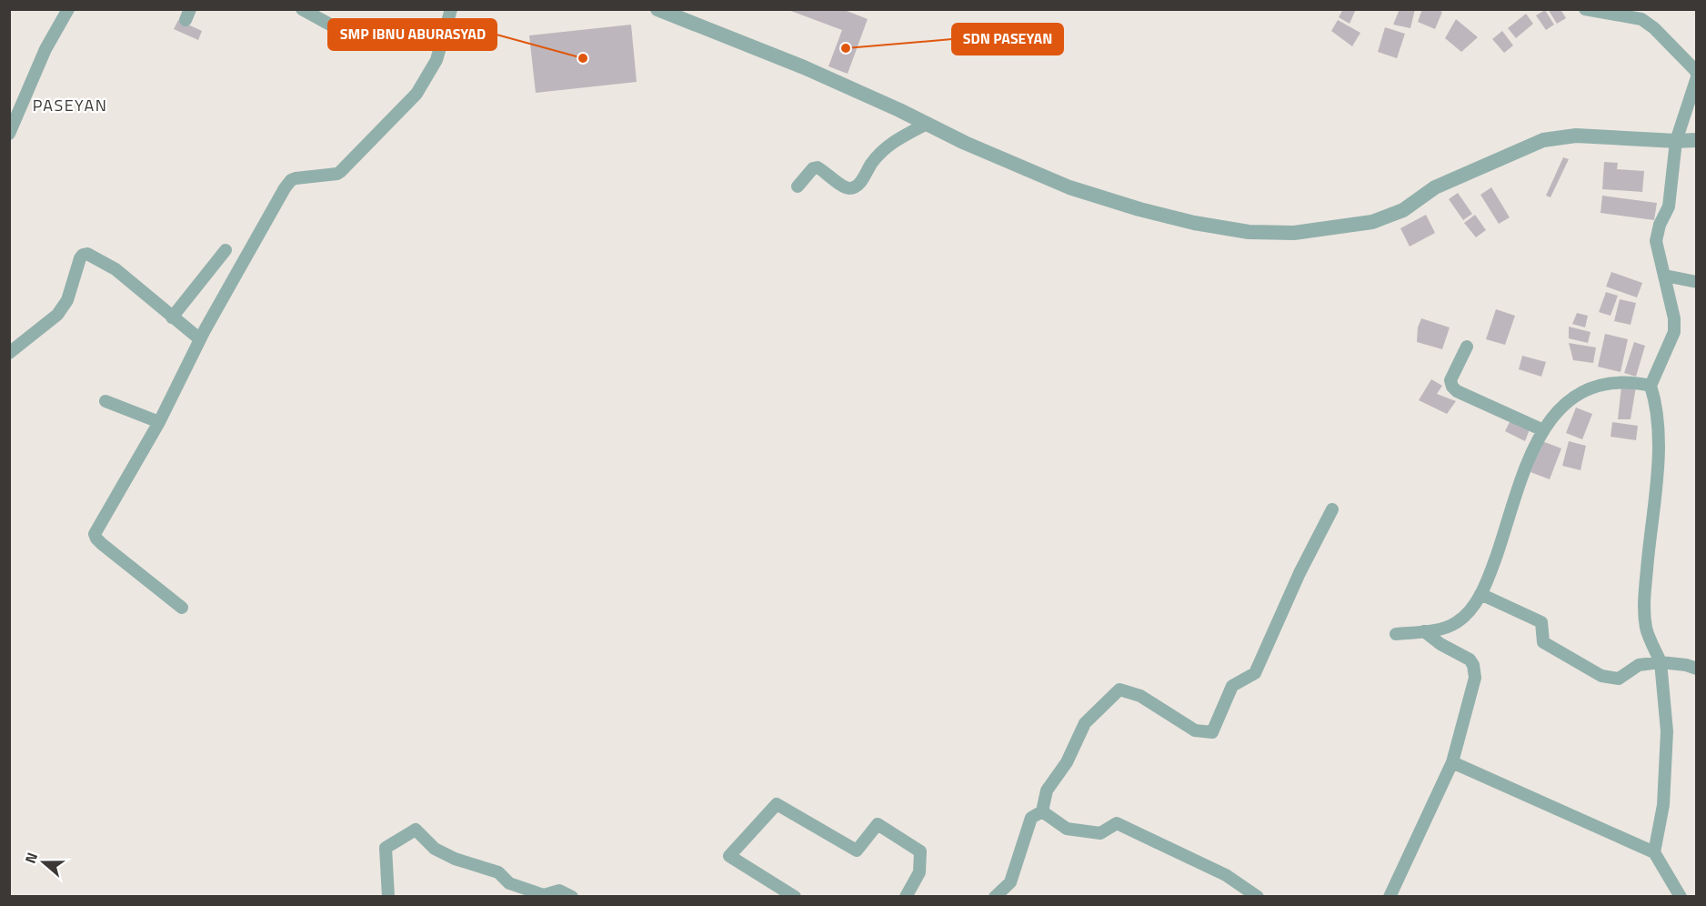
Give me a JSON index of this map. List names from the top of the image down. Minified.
{"districts":["PASEYAN"],"places":["SDN PASEYAN","SMP IBNU ABURASYAD"],"north":"left"}
